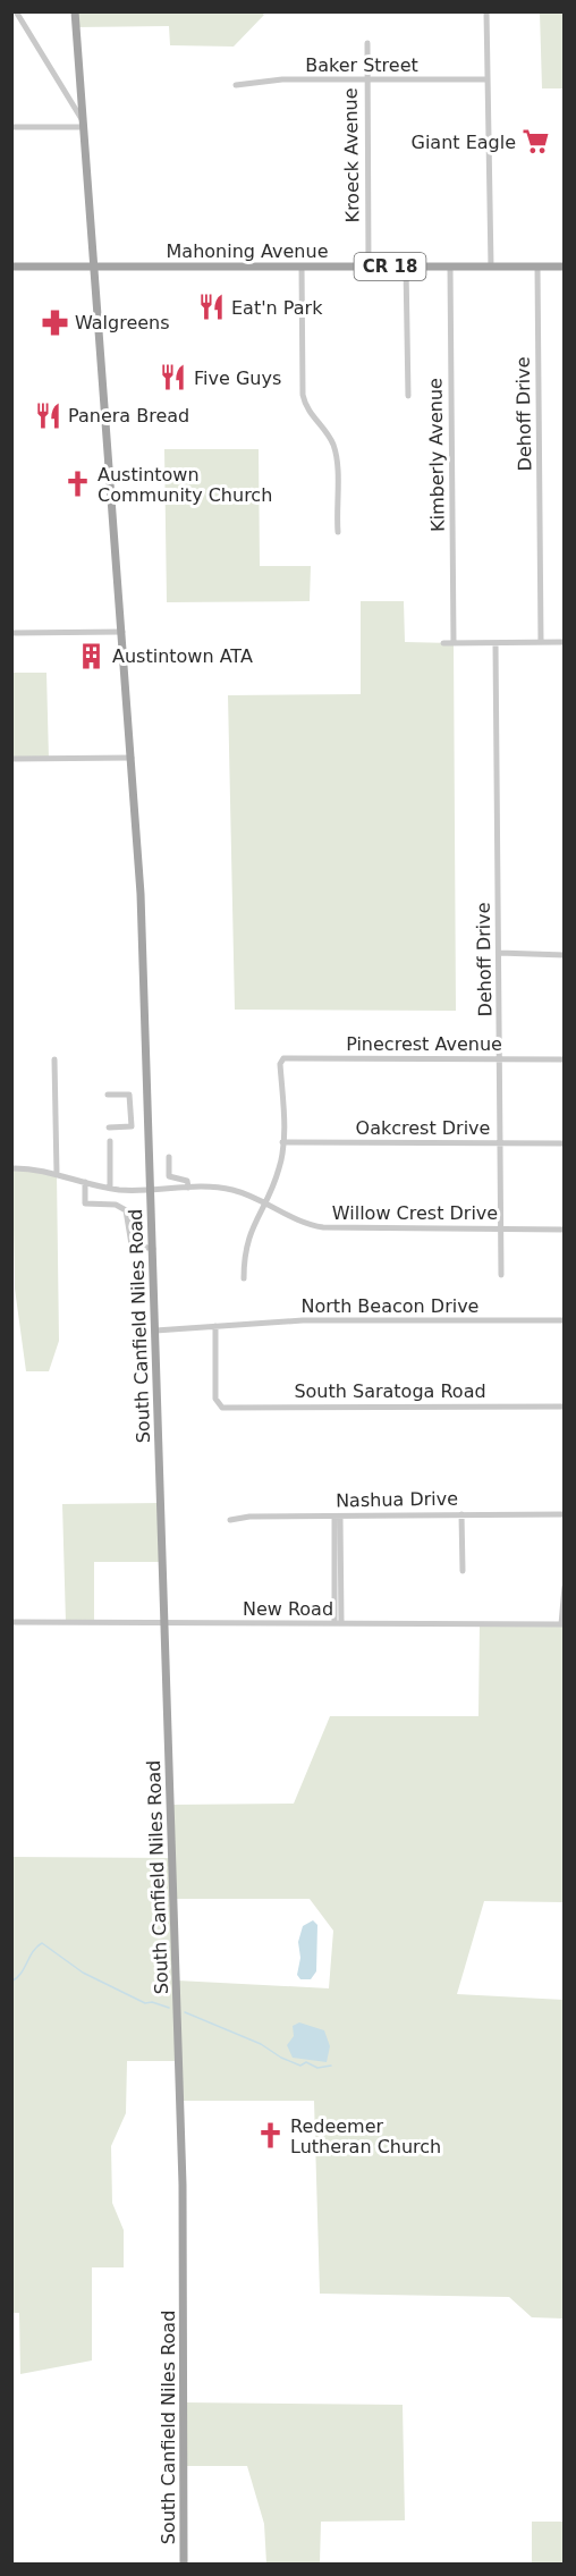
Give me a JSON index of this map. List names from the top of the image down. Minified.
{"streets":{"main road":["Mahoning Avenue","CR 18","South Canfield Niles Road"],"street":["Baker Street","Kroeck Avenue","Dehoff Drive","Kimberly Avenue","Pinecrest Avenue","Oakcrest Drive","Willow Crest Drive","North Beacon Drive","South Saratoga Road","Nashua Drive","New Road"]},"crossings":[["Baker Street","Kroeck Avenue"],["Kroeck Avenue","Mahoning Avenue"],["Mahoning Avenue","Dehoff Drive"],["Mahoning Avenue","Kimberly Avenue"],["Dehoff Drive","Pinecrest Avenue"],["Dehoff Drive","Oakcrest Drive"],["Dehoff Drive","Willow Crest Drive"],["Pinecrest Avenue","Oakcrest Drive"],["Willow Crest Drive","South Canfield Niles Road"],["North Beacon Drive","South Canfield Niles Road"],["North Beacon Drive","South Saratoga Road"],["South Canfield Niles Road","New Road"]],"places":{"supermarket":["Giant Eagle"],"restaurant":["Eat'n Park","Five Guys","Panera Bread"],"pharmacy":["Walgreens"],"church":["Austintown Community Church","Redeemer Lutheran Church"],"building":["Austintown ATA"]}}
